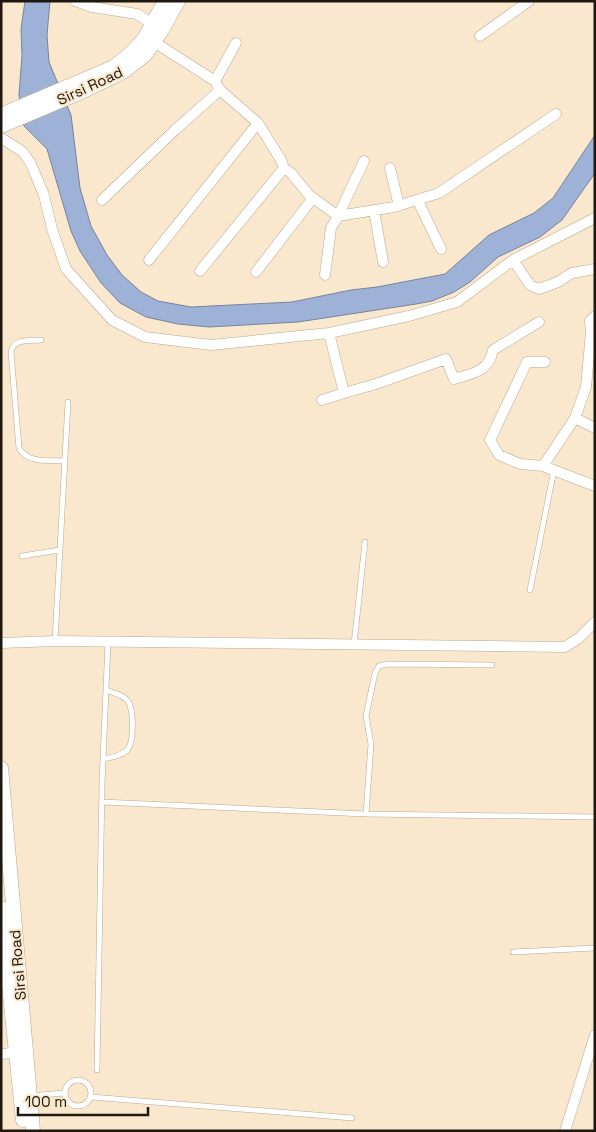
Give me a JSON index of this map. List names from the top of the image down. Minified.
{"streets":{"street":["Sirsi Road"]},"scale_bar":"100 m"}
